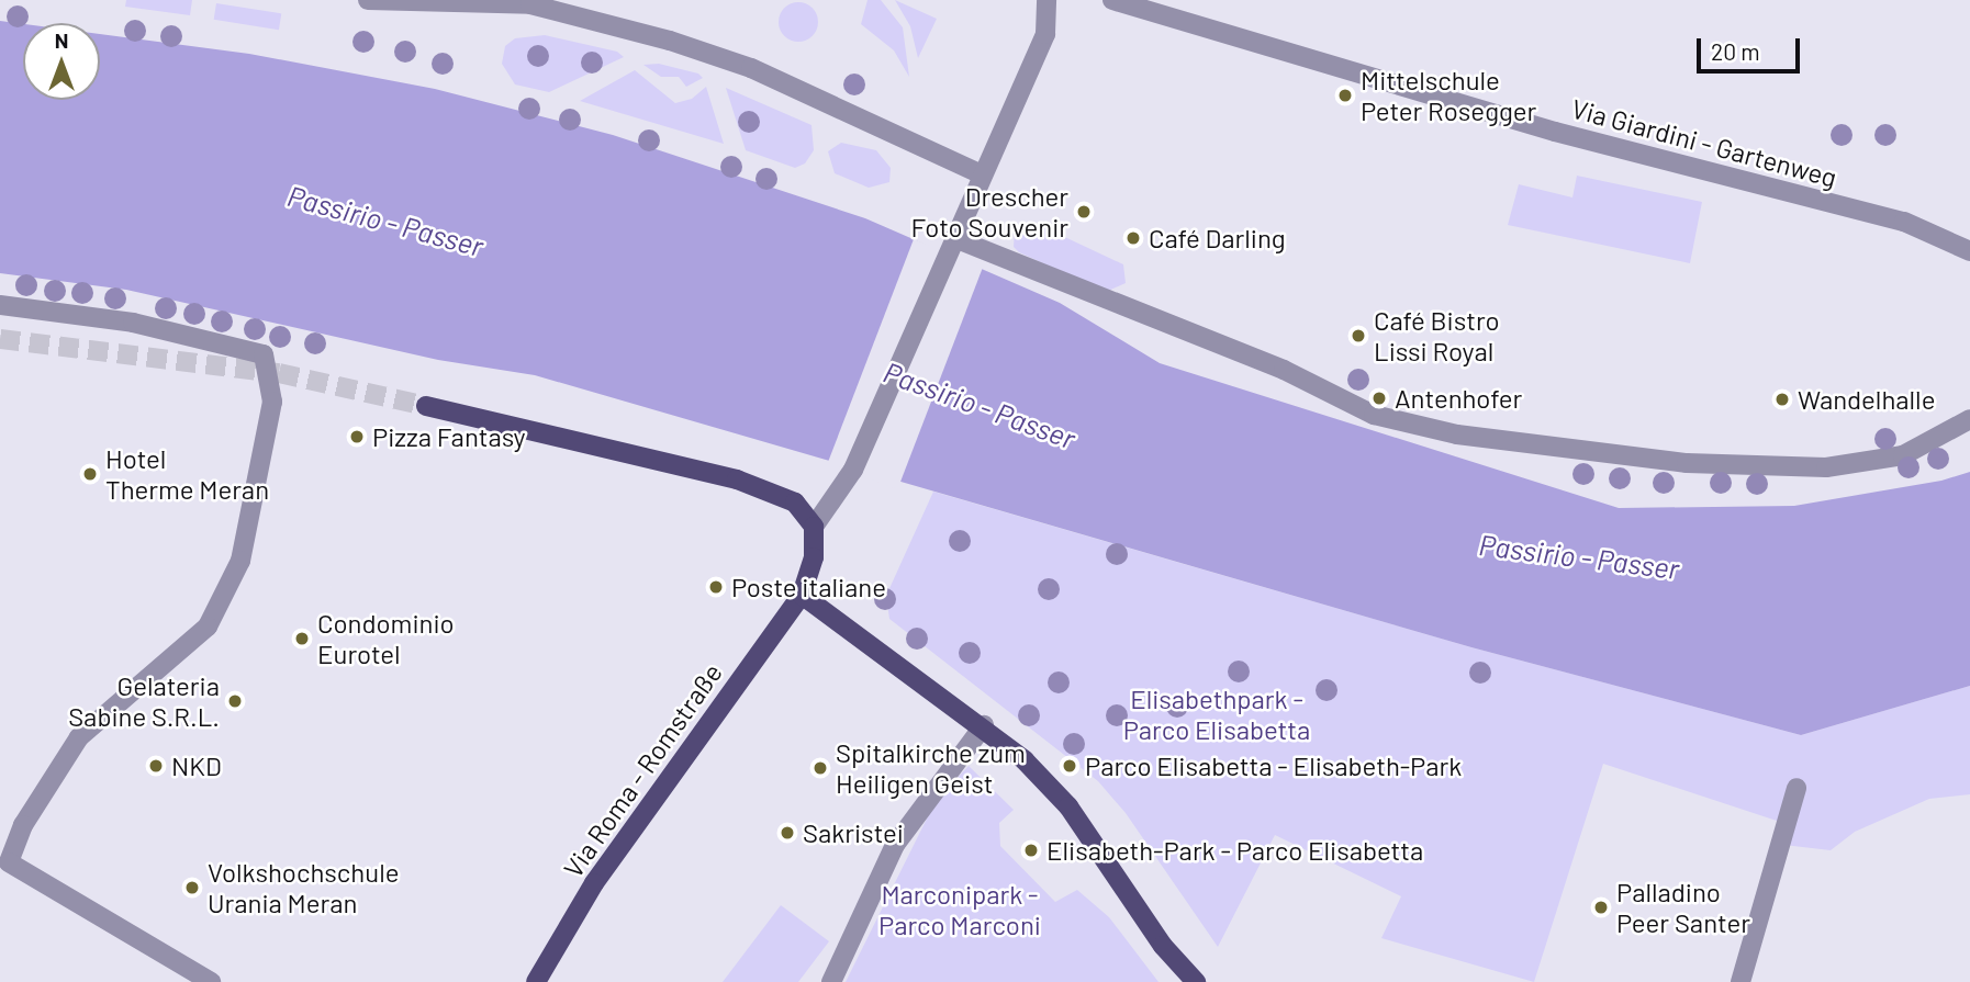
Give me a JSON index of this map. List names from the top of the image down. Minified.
{"streets":{"main road":["Via Roma - Romstraße"],"street":["Via Giardini - Gartenweg"]},"water":["Passirio - Passer"],"parks":["Elisabethpark - Parco Elisabetta","Marconipark - Parco Marconi"],"places":["Mittelschule Peter Rosegger","Drescher Foto Souvenir","Café Darling","Café Bistro Lissi Royal","Antenhofer","Wandelhalle","Pizza Fantasy","Hotel Therme Meran","Poste italiane","Condominio Eurotel","Gelateria Sabine S.R.L.","NKD","Parco Elisabetta - Elisabeth-Park","Spitalkirche zum Heiligen Geist","Sakristei","Elisabeth-Park - Parco Elisabetta","Volkshochschule Urania Meran","Palladino Peer Santer"],"scale_bar":"20 m","north":"top"}
